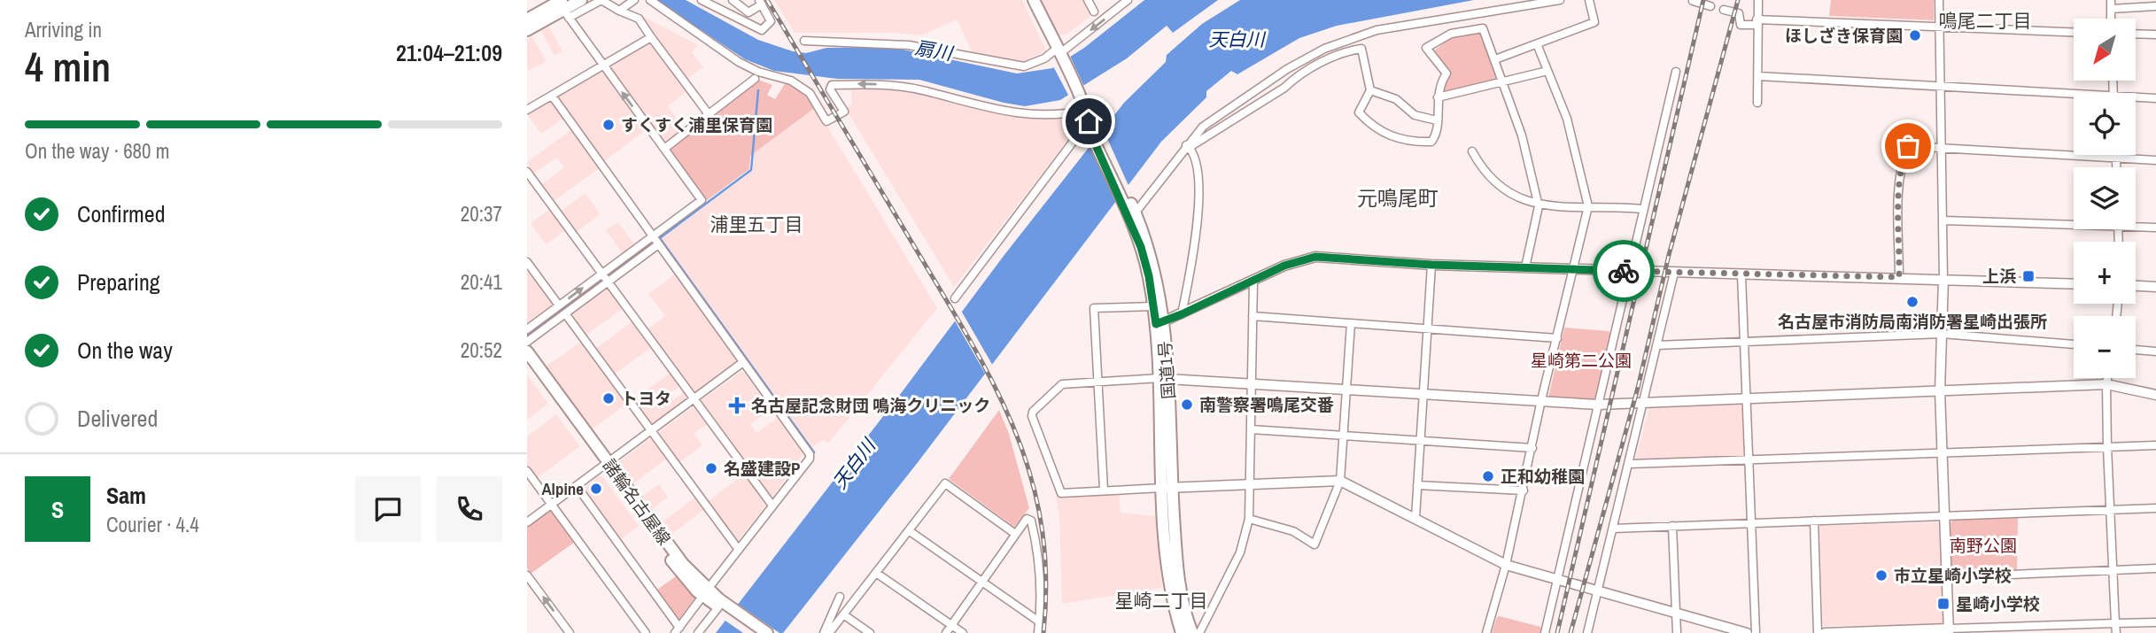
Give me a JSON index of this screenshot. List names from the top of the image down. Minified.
{"streets":{"main road":["国道1号","諸輪名古屋線"]},"districts":["鳴尾二丁目","元鳴尾町","浦里五丁目","星崎二丁目"],"water":["天白川","扇川"],"parks":["星崎第二公園","南野公園"],"places":{"other":["ほしざき保育園","すくすく浦里保育園","名古屋市消防局南消防署星崎出張所","トヨタ","南警察署鳴尾交番","名盛建設P","正和幼稚園","Alpine","市立星崎小学校"],"transit":["上浜","星崎小学校"],"health":["名古屋記念財団 鳴海クリニック"]},"north":"bottom left","page":{"heading":["4 min","Arriving in","21:04–21:09"],"panel":["Sam","Courier · 4.4"],"map_buttons":["+","−"],"bar":"On the way · 680 m","list":[["Confirmed","20:37"],["Preparing","20:41"],["On the way","20:52"],"Delivered"],"round":"S"}}
